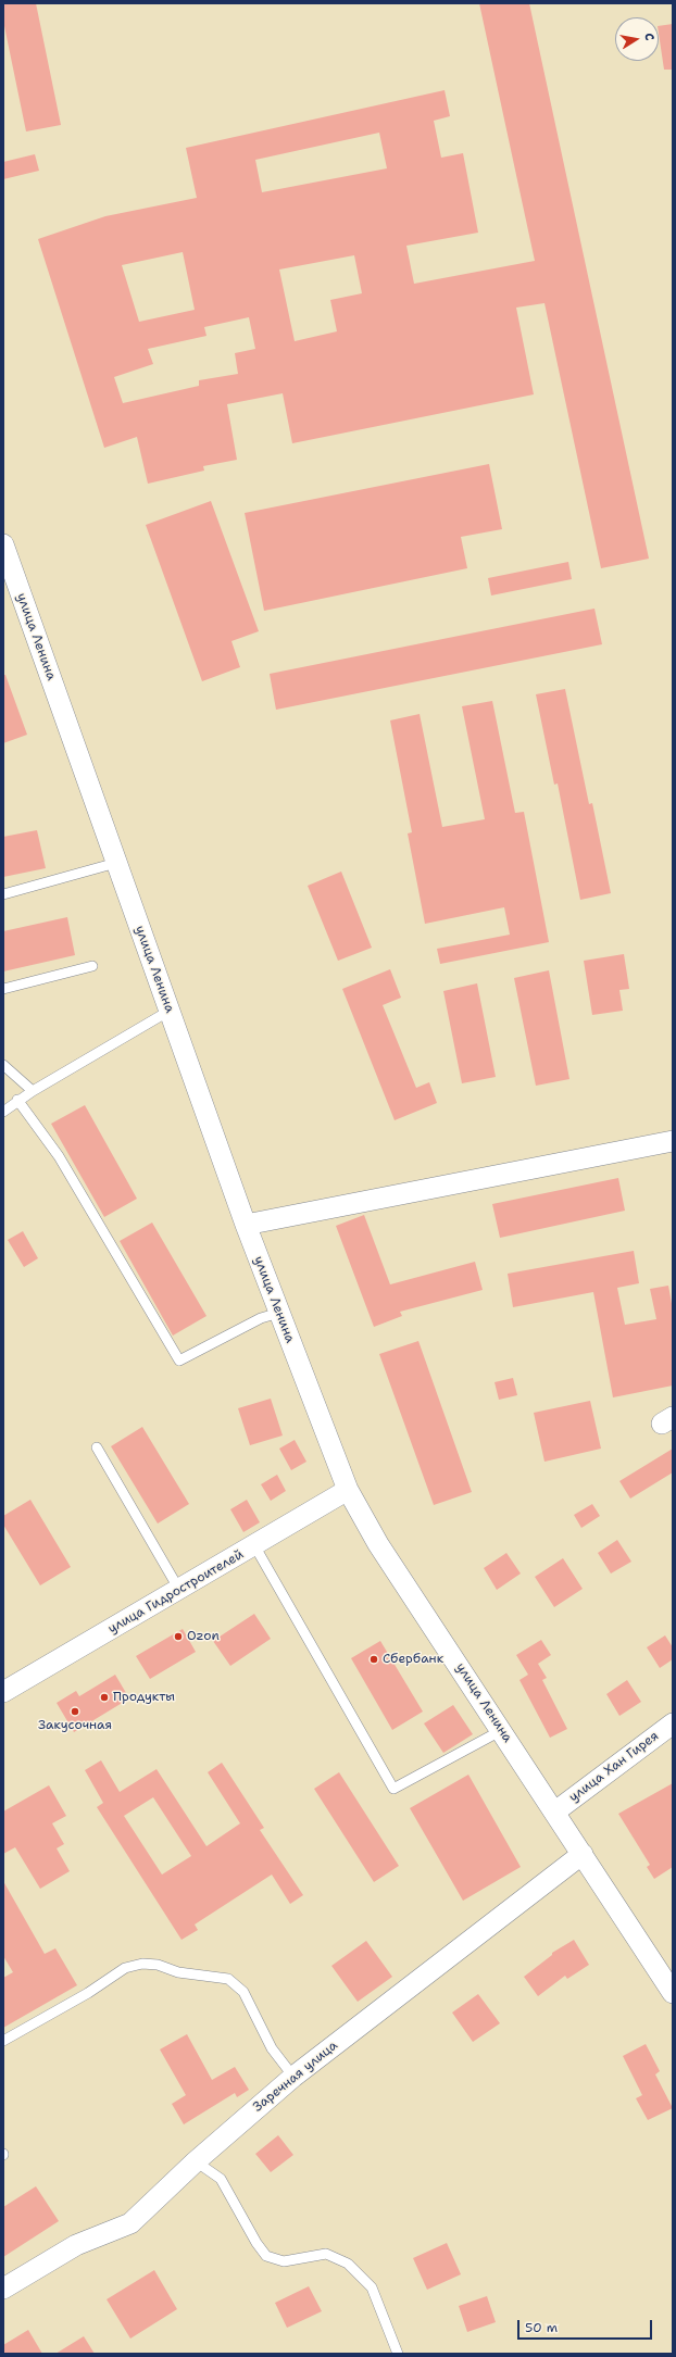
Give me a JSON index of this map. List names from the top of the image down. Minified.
{"streets":{"street":["улица Ленина","улица Гидростроителей","улица Хан Гирея","Заречная улица"]},"crossings":[["улица Ленина","улица Гидростроителей"],["улица Ленина","улица Хан Гирея"],["улица Ленина","Заречная улица"]],"places":["Ozon","Сбербанк","Продукты","Закусочная"],"scale_bar":"50 m","north":"right"}
